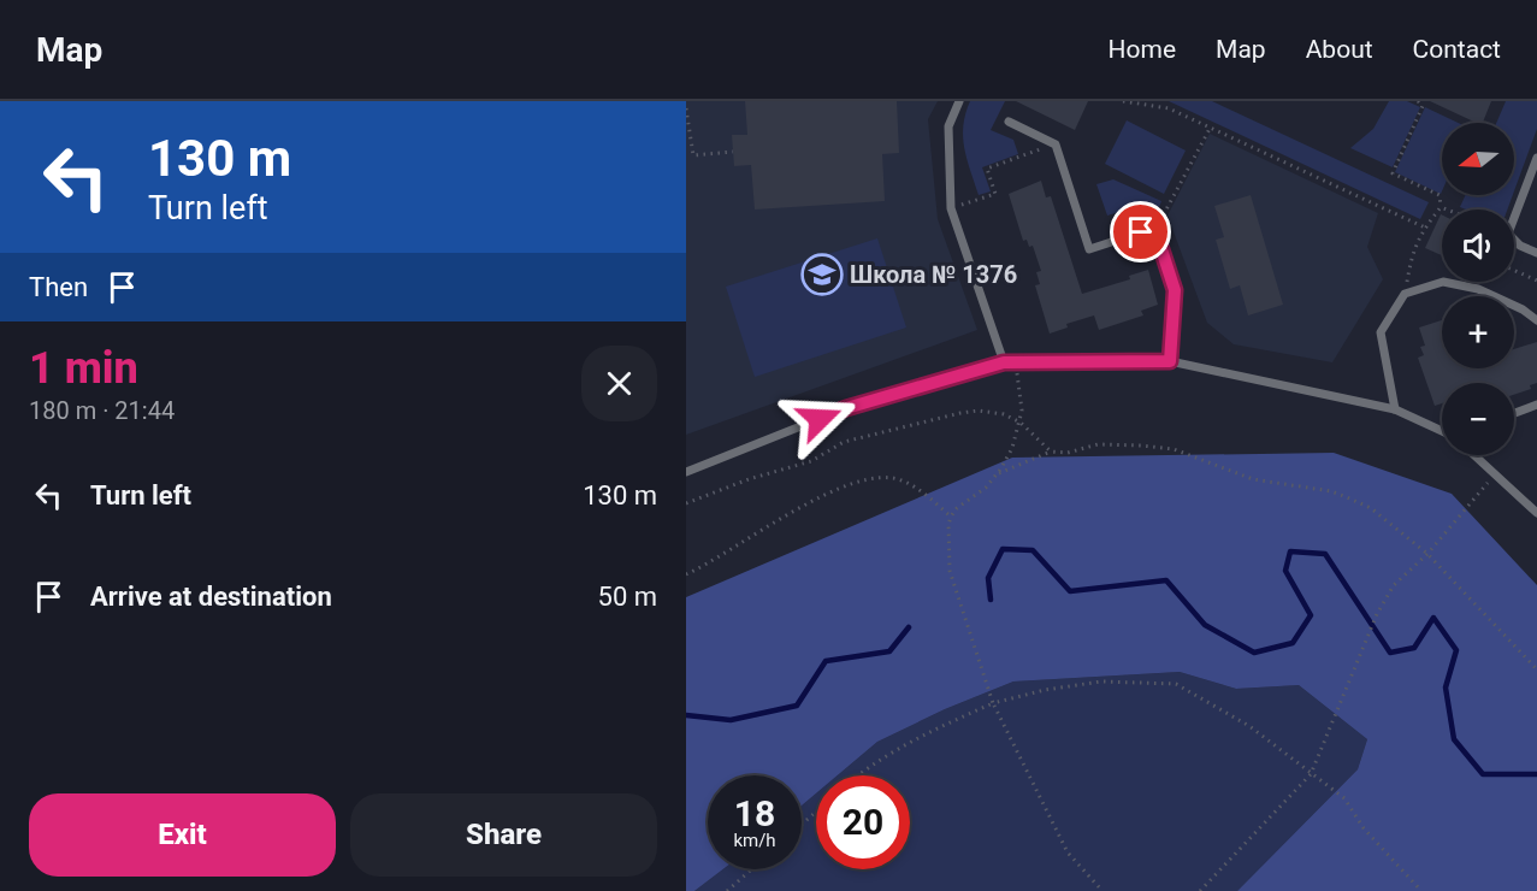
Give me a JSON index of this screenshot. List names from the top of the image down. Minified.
{"places":{"school or university":["Школа № 1376"]},"north":"left","page":{"header":"Map","nav":["Home","Map","About","Contact"],"turn":["130 m","Turn left"],"map_buttons":["+","−"],"then":"Then","heading":["1 min","180 m · 21:44"],"list":[{"name":"Turn left","value":"130 m"},{"name":"Arrive at destination","value":"50 m"}],"speed":"18 km/h","limit":"20","buttons":["Exit","Share"]}}
